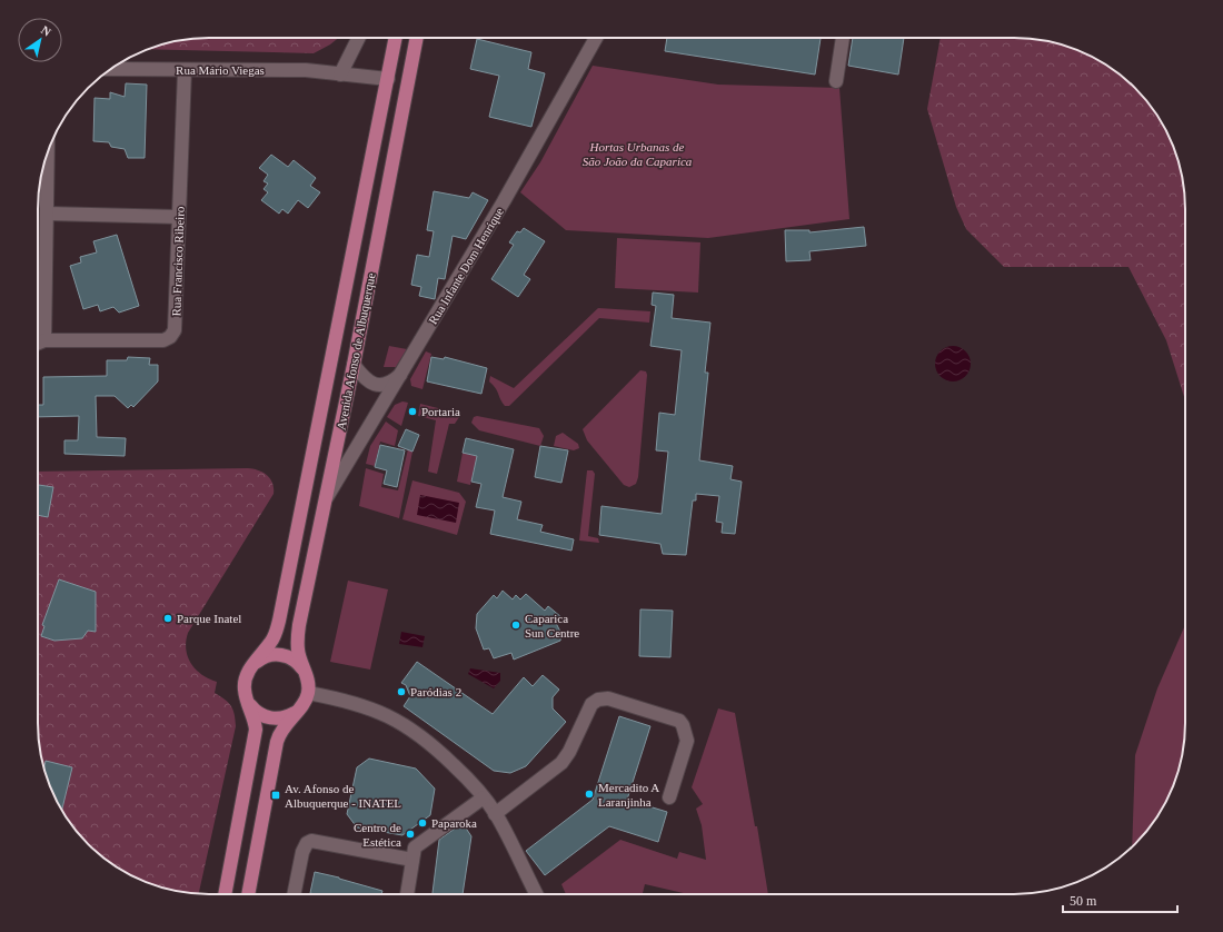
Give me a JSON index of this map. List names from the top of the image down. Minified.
{"streets":{"main road":["Avenida Afonso de Albuquerque"],"street":["Rua Mário Viegas","Rua Francisco Ribeiro","Rua Infante Dom Henrique"]},"crossings":[["Rua Mário Viegas","Rua Francisco Ribeiro"],["Rua Mário Viegas","Avenida Afonso de Albuquerque"],["Rua Infante Dom Henrique","Avenida Afonso de Albuquerque"]],"parks":["Hortas Urbanas de São João da Caparica"],"places":{"other":["Portaria","Parque Inatel","Caparica Sun Centre","Paródias 2","Mercadito A Laranjinha","Paparoka","Centro de Estética"],"transit":["Av. Afonso de Albuquerque - INATEL"]},"scale_bar":"50 m","north":"top right"}
